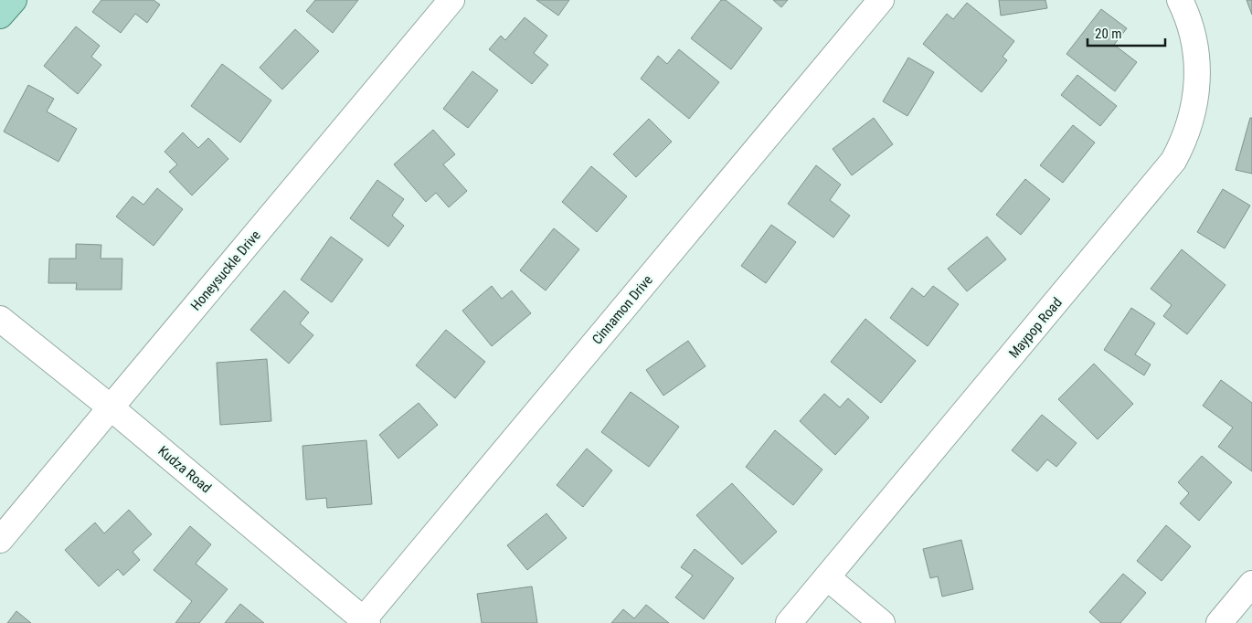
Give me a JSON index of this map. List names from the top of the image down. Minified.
{"streets":{"street":["Honeysuckle Drive","Cinnamon Drive","Maypop Road","Kudza Road"]},"crossings":[["Honeysuckle Drive","Kudza Road"],["Cinnamon Drive","Kudza Road"]],"scale_bar":"20 m"}
